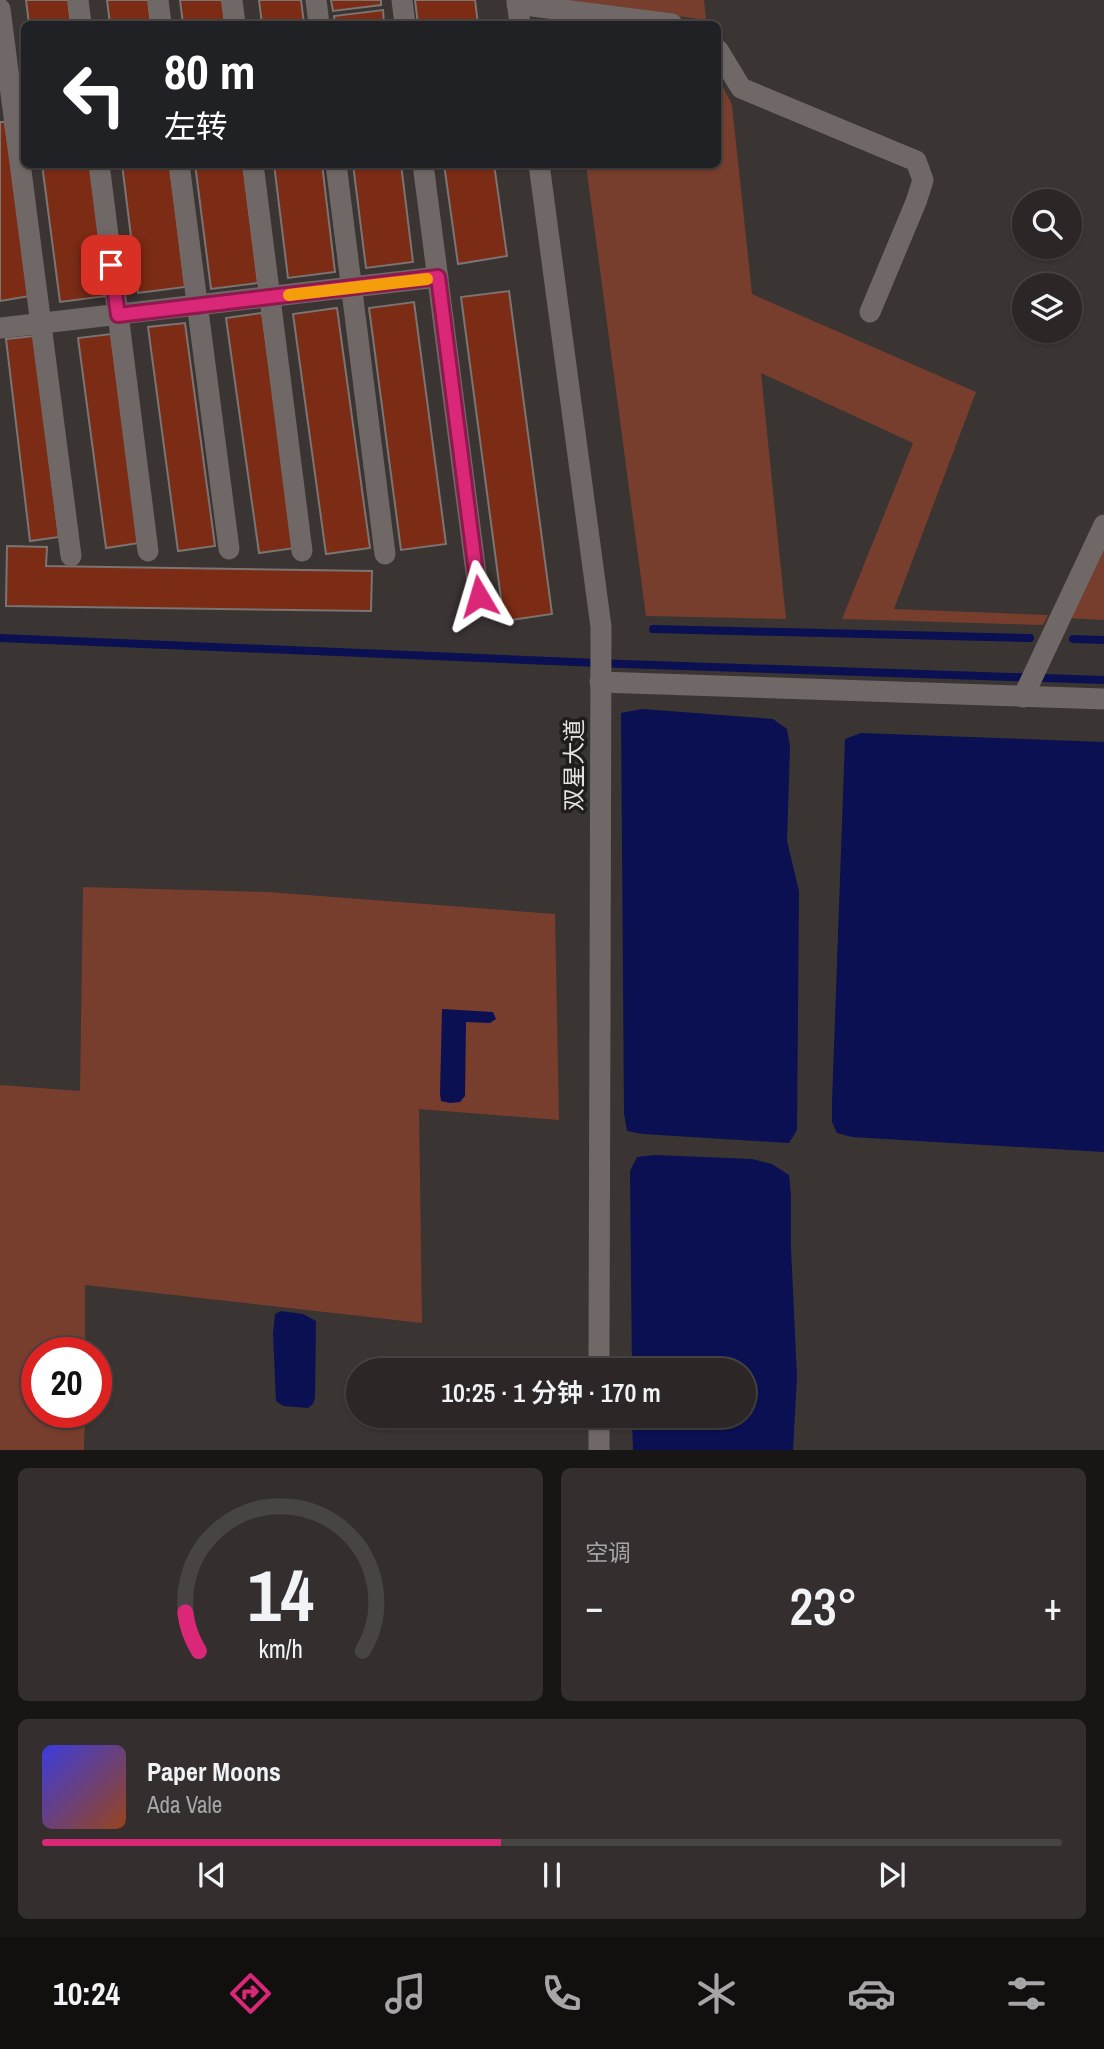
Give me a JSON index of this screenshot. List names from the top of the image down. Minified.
{"streets":{"street":["双星大道"]},"page":{"turn":["80 m","左转"],"limit":"20","trip":"10:25 · 1 分钟 · 170 m","tile":"空调","heat":["−","23°","+"],"song":["Paper Moons","Ada Vale"],"tabs":"10:24","gauge":["14","km/h"]}}
